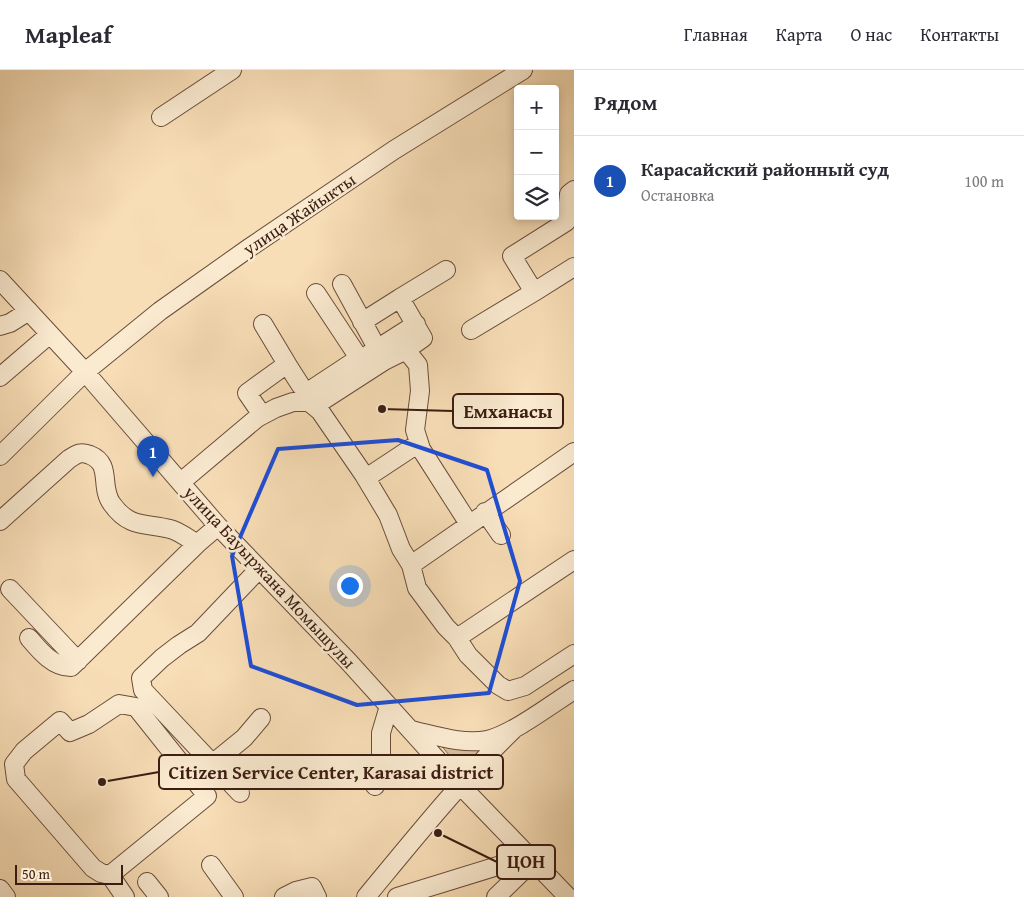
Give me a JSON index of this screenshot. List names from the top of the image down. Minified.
{"streets":{"street":["улица Жайыкты","улица Бауыржана Момышулы"]},"crossings":[["улица Жайыкты","улица Бауыржана Момышулы"]],"places":["Емханасы","Citizen Service Center, Karasai district","ЦОН"],"scale_bar":"50 m","page":{"header":"Mapleaf","nav":["Главная","Карта","О нас","Контакты"],"heading":"Рядом","map_buttons":["+","−"],"list":[{"mark":"1","name":"Карасайский районный суд","note":"Остановка","value":"100 m"}],"pins":"1","scale":"50 m"}}
